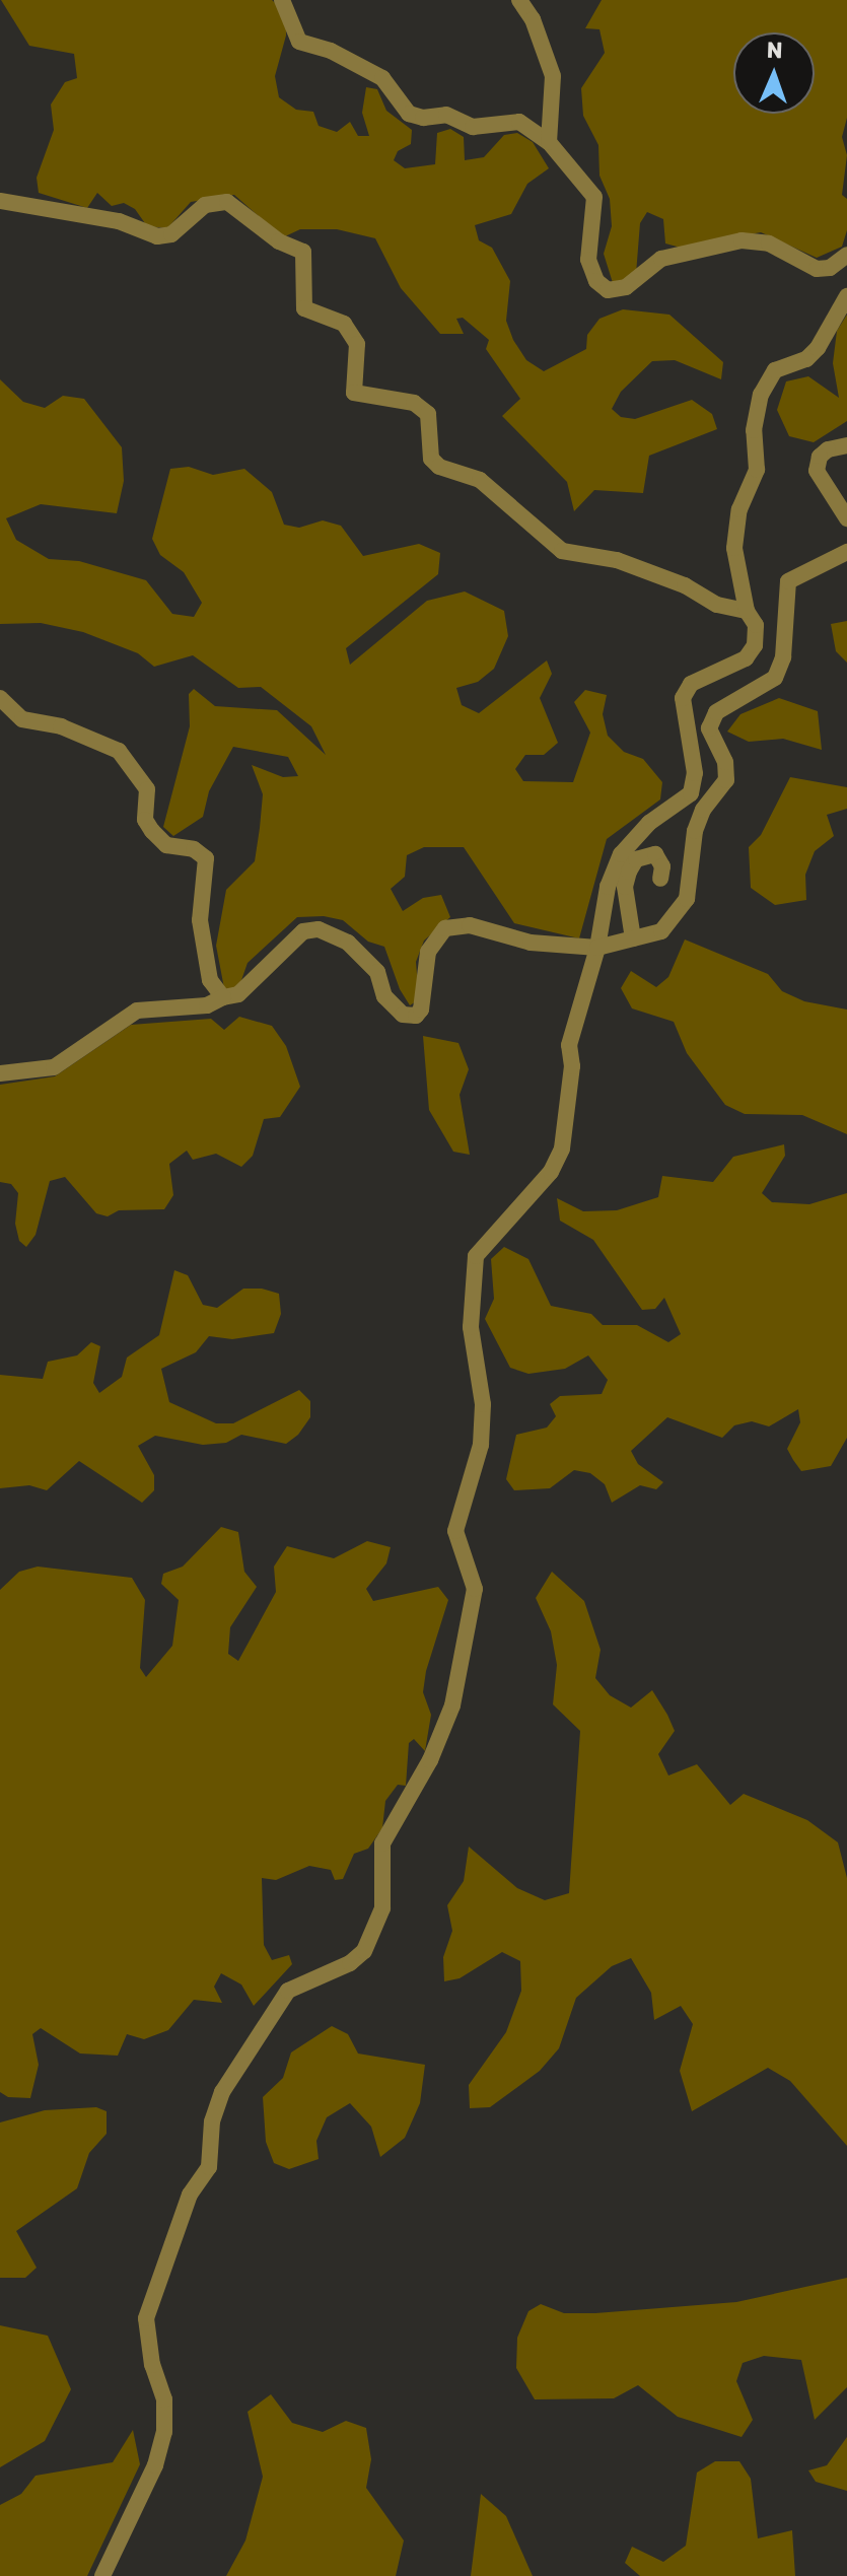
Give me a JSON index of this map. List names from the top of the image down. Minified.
{"north":"top"}
